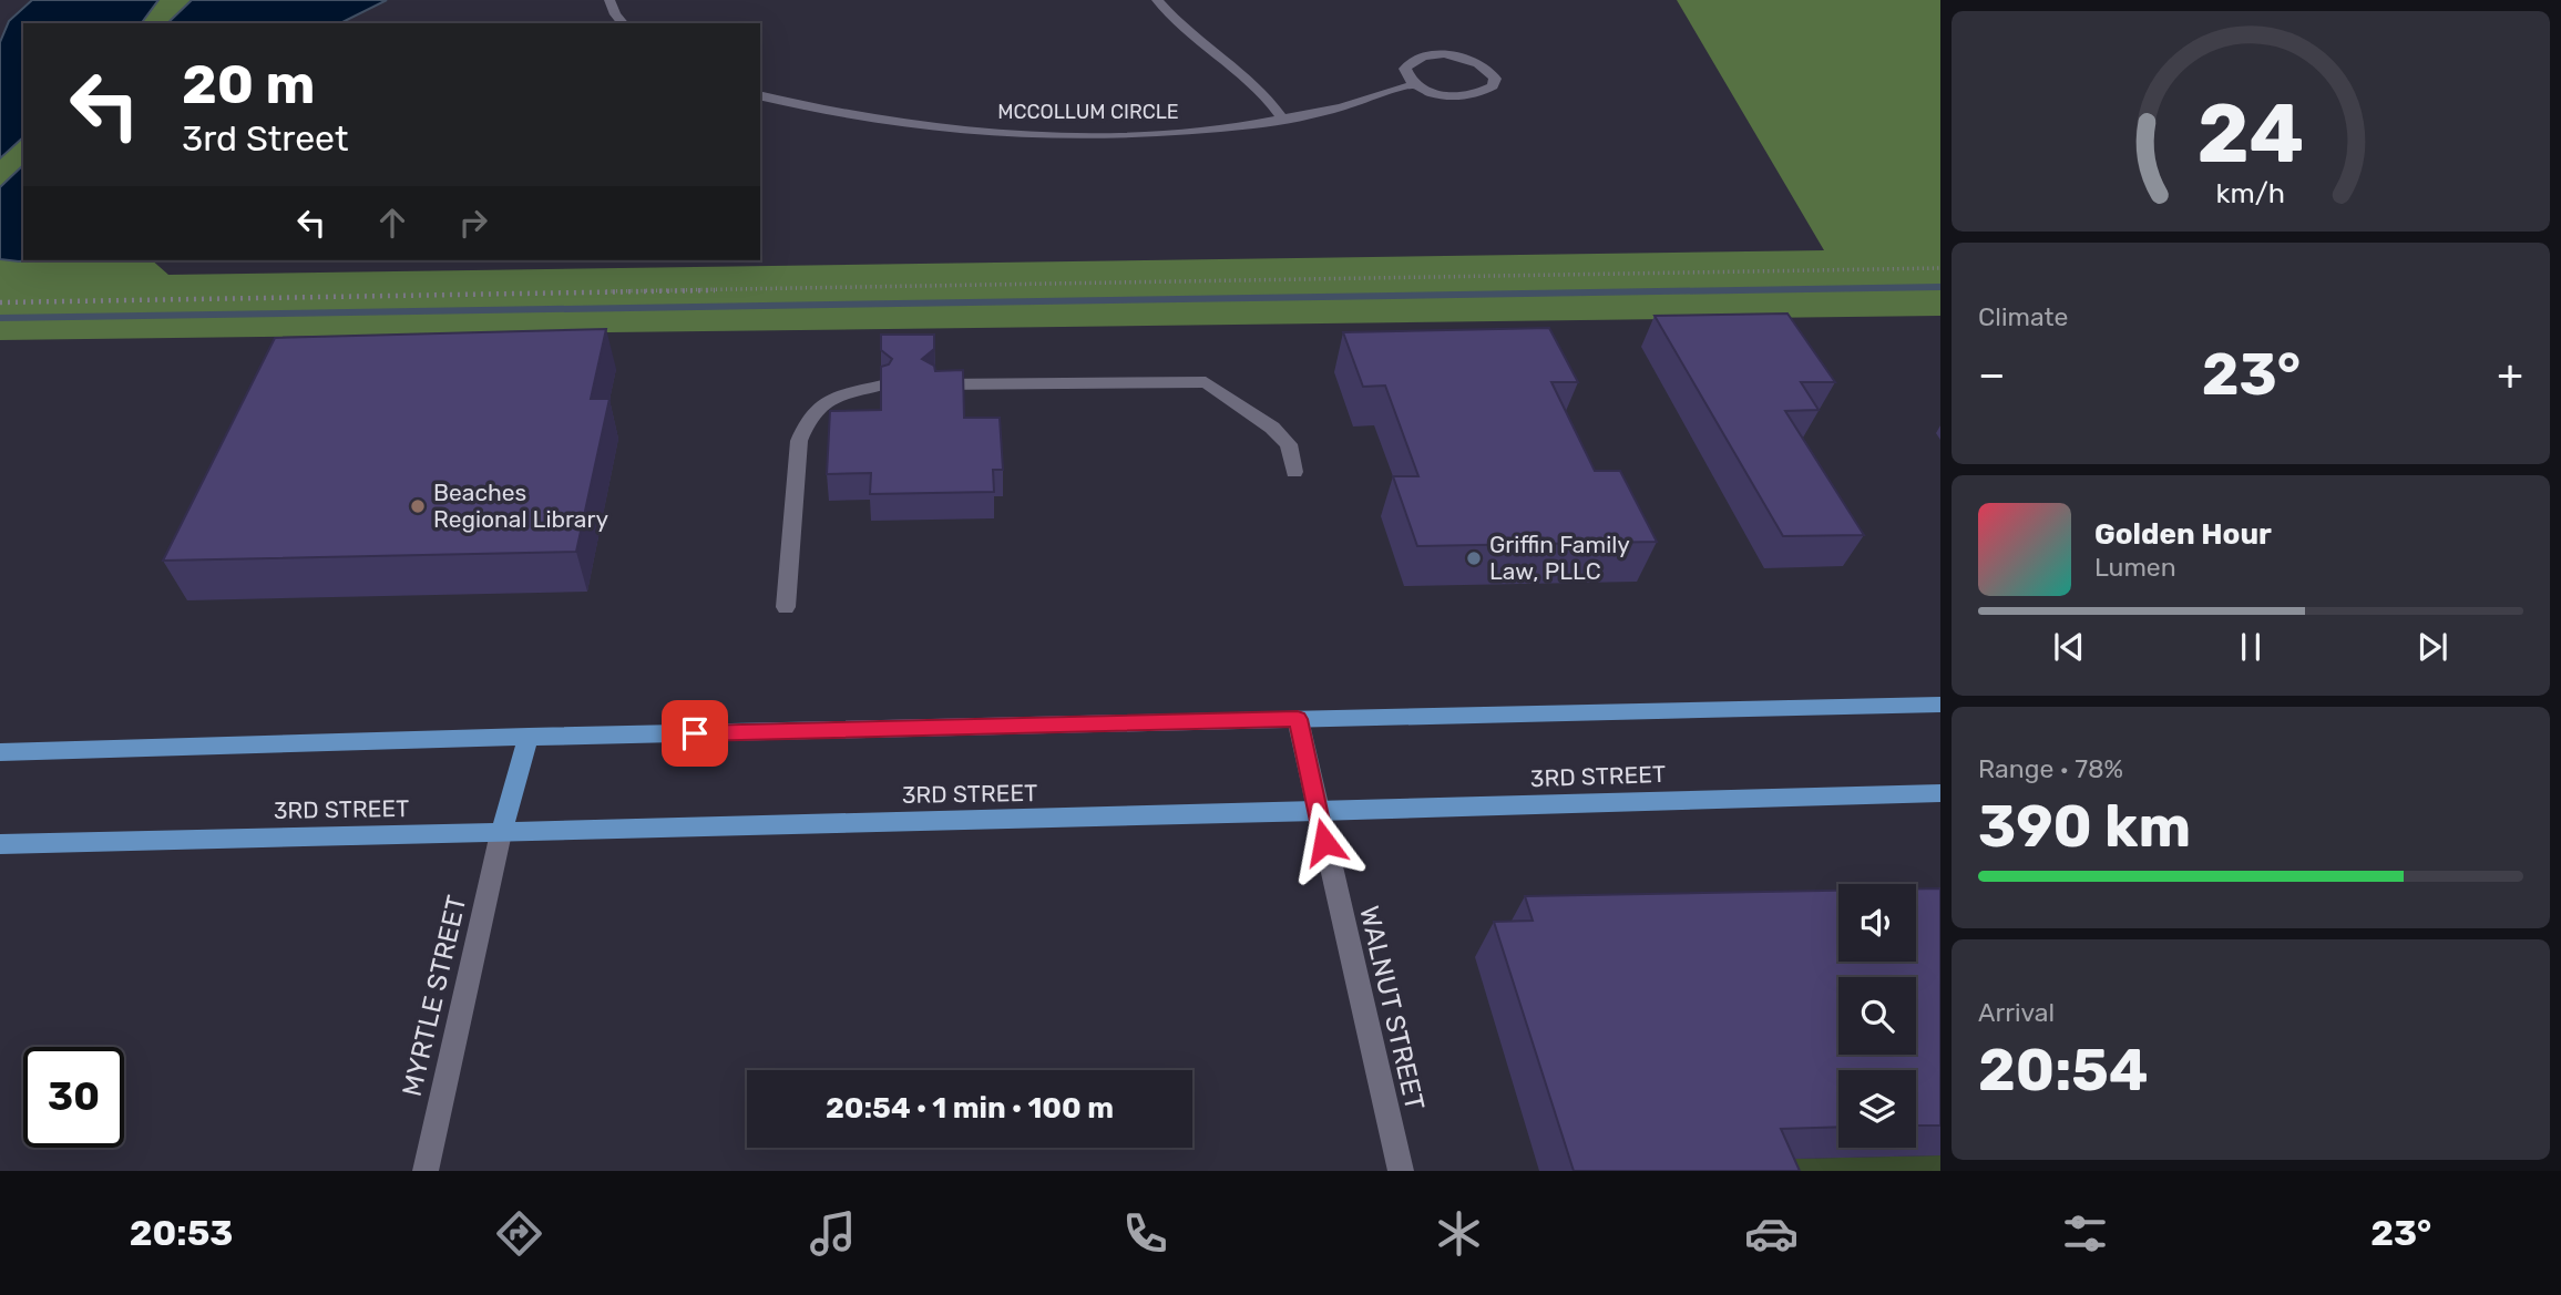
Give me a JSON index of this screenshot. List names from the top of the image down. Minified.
{"streets":{"main road":["3RD STREET"],"street":["MCCOLLUM CIRCLE","MYRTLE STREET","WALNUT STREET"]},"crossings":[["3RD STREET","MYRTLE STREET"],["3RD STREET","WALNUT STREET"]],"places":["Beaches Regional Library","Griffin Family Law, PLLC"],"page":{"turn":["20 m","3rd Street"],"tile":["Climate",["Range · 78%","390 km"],["Arrival","20:54"]],"heat":["−","23°","+"],"song":["Golden Hour","Lumen"],"limit":"30","trip":"20:54 · 1 min · 100 m","tabs":["20:53","23°"],"gauge":["24","km/h"]}}
